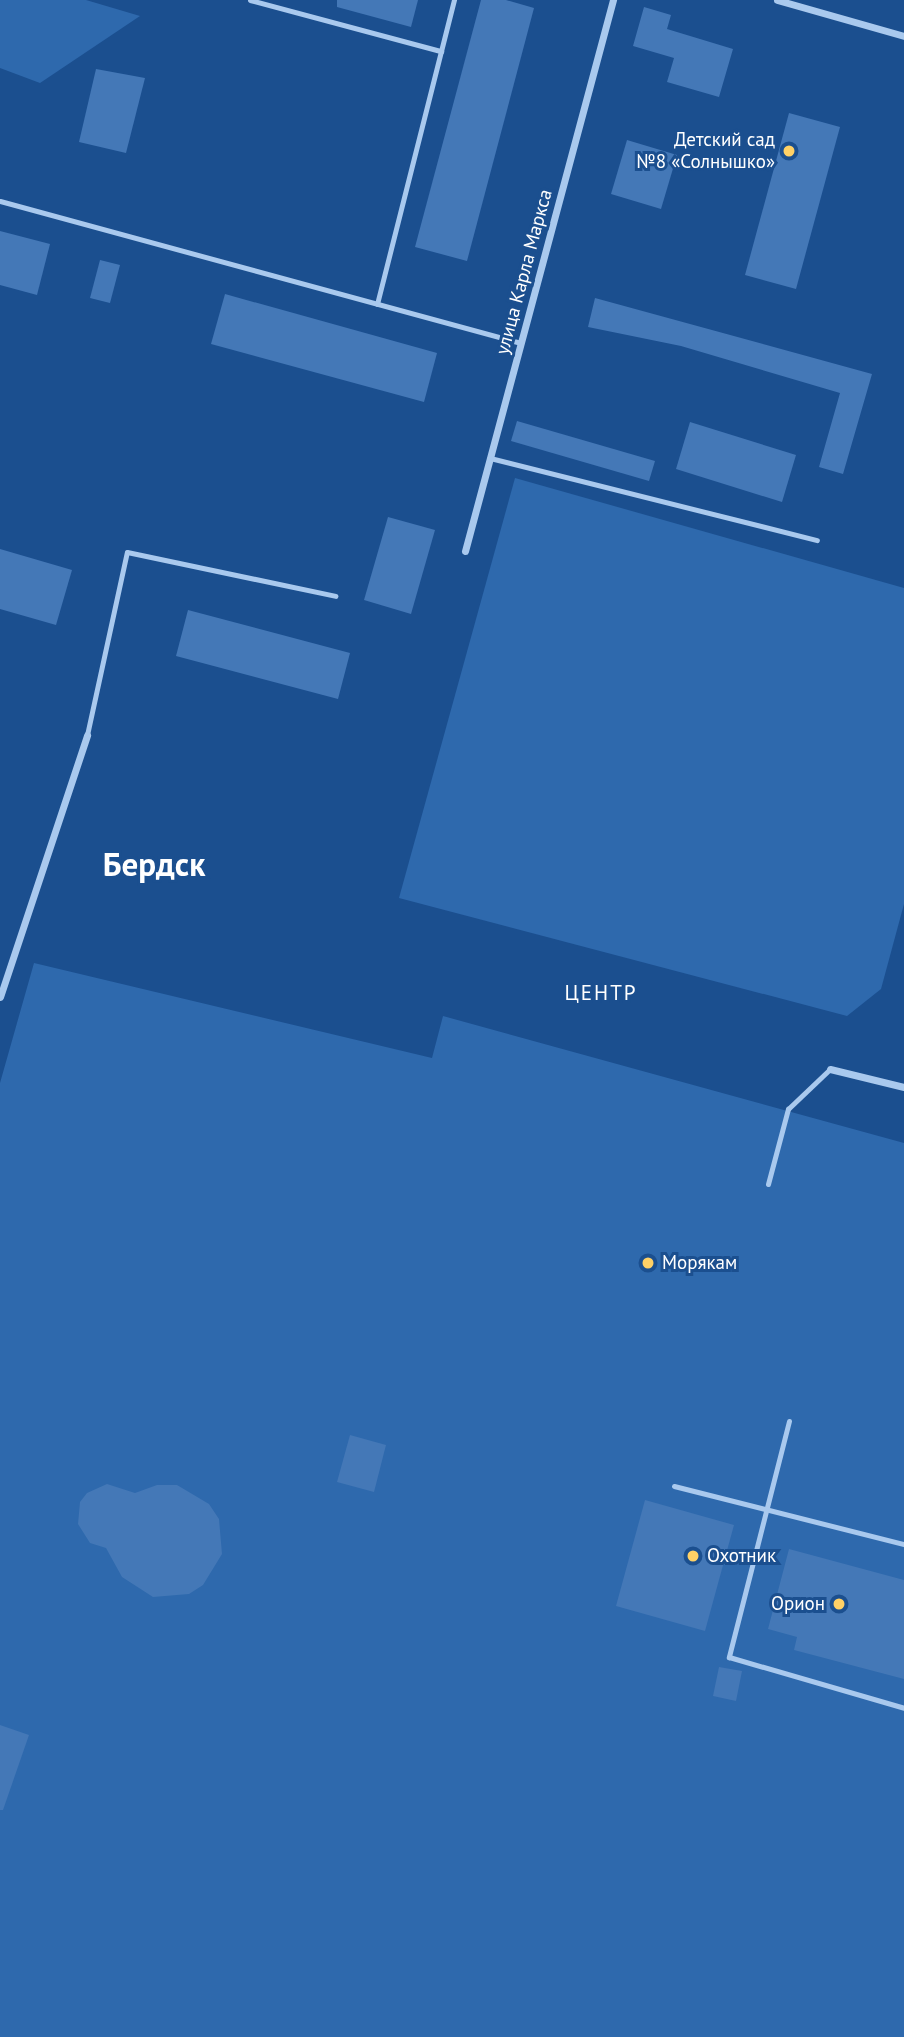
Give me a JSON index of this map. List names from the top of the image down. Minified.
{"streets":{"street":["улица Карла Маркса"]},"districts":["Бердск","ЦЕНТР"],"places":["Детский сад №8 «Солнышко»","Морякам","Охотник","Орион"]}
